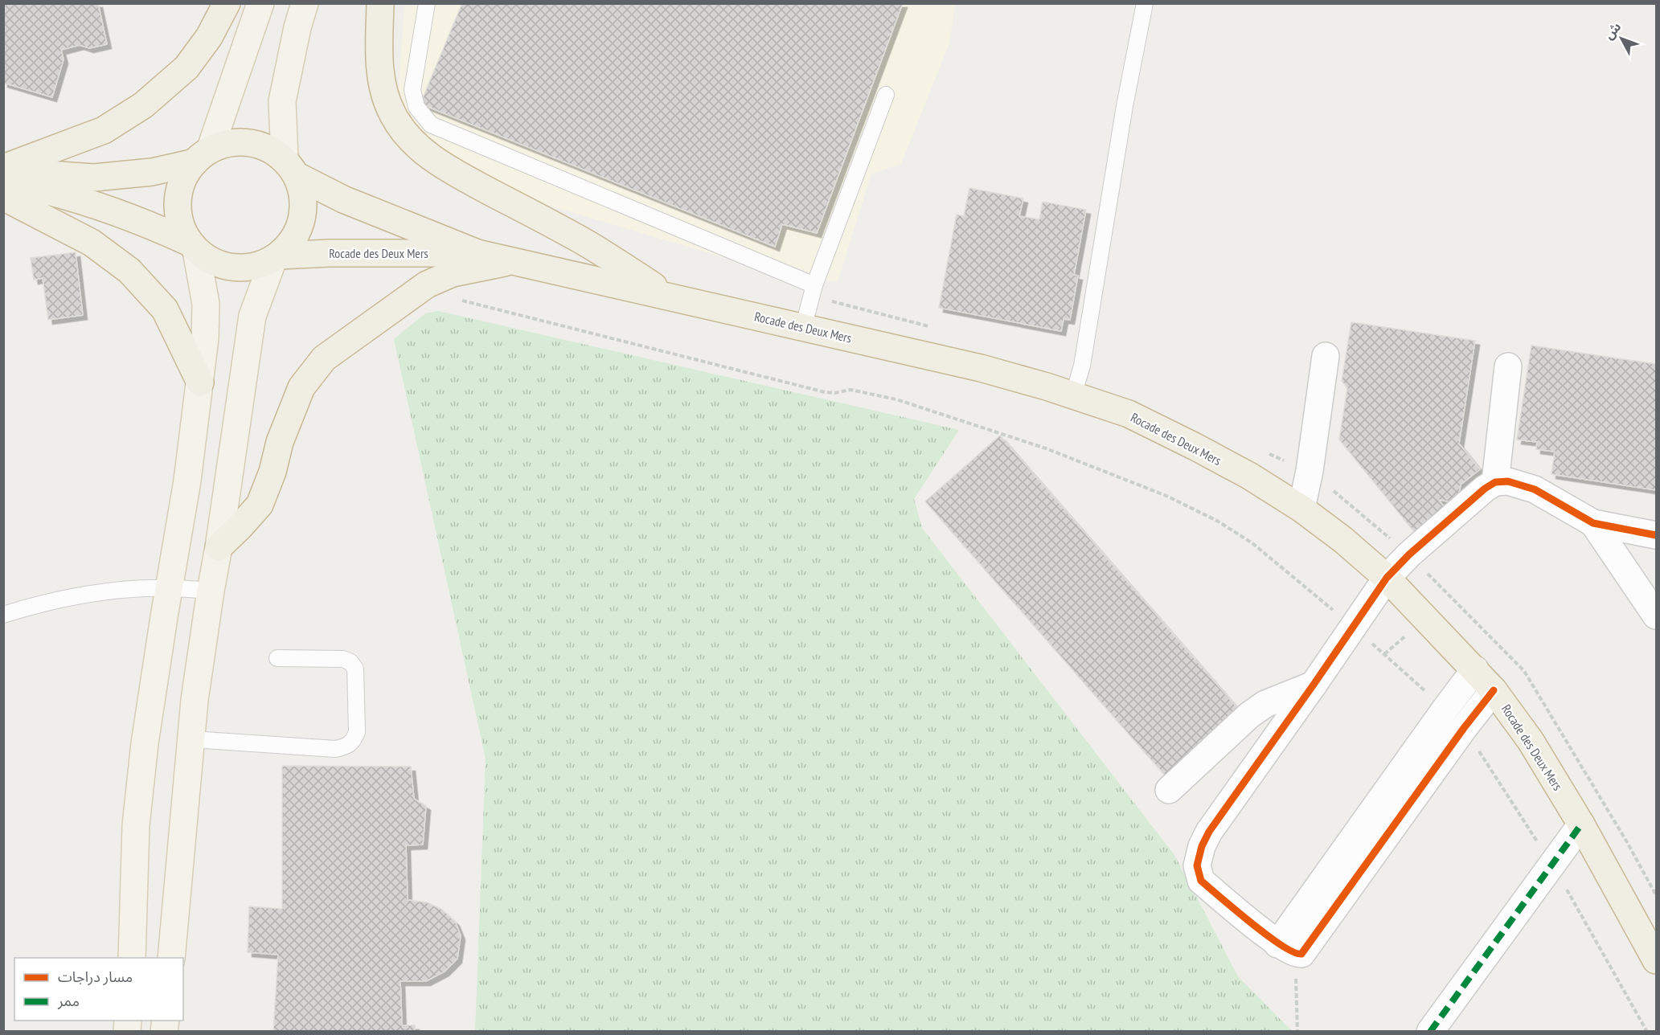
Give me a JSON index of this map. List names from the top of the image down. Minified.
{"streets":{"highway":["Rocade des Deux Mers"]},"legend":["مسار دراجات","ممر"],"north":"top left"}
